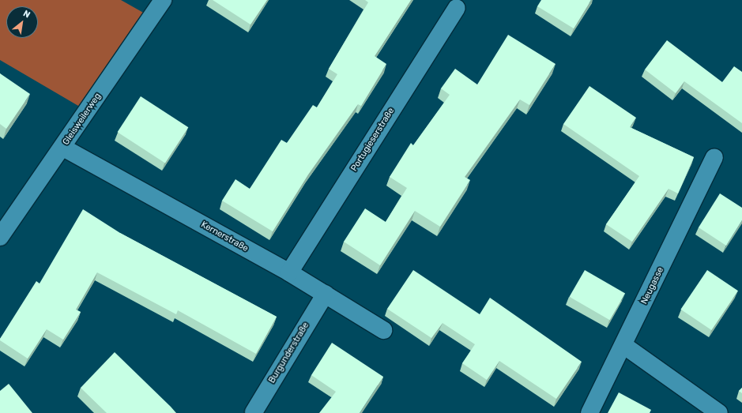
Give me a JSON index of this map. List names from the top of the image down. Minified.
{"streets":{"street":["Gleisweilerweg","Portugieserstraße","Kernerstraße","Neugasse","Burgunderstraße"]},"crossings":[["Gleisweilerweg","Kernerstraße"],["Portugieserstraße","Kernerstraße"],["Kernerstraße","Burgunderstraße"]],"north":"top right"}
